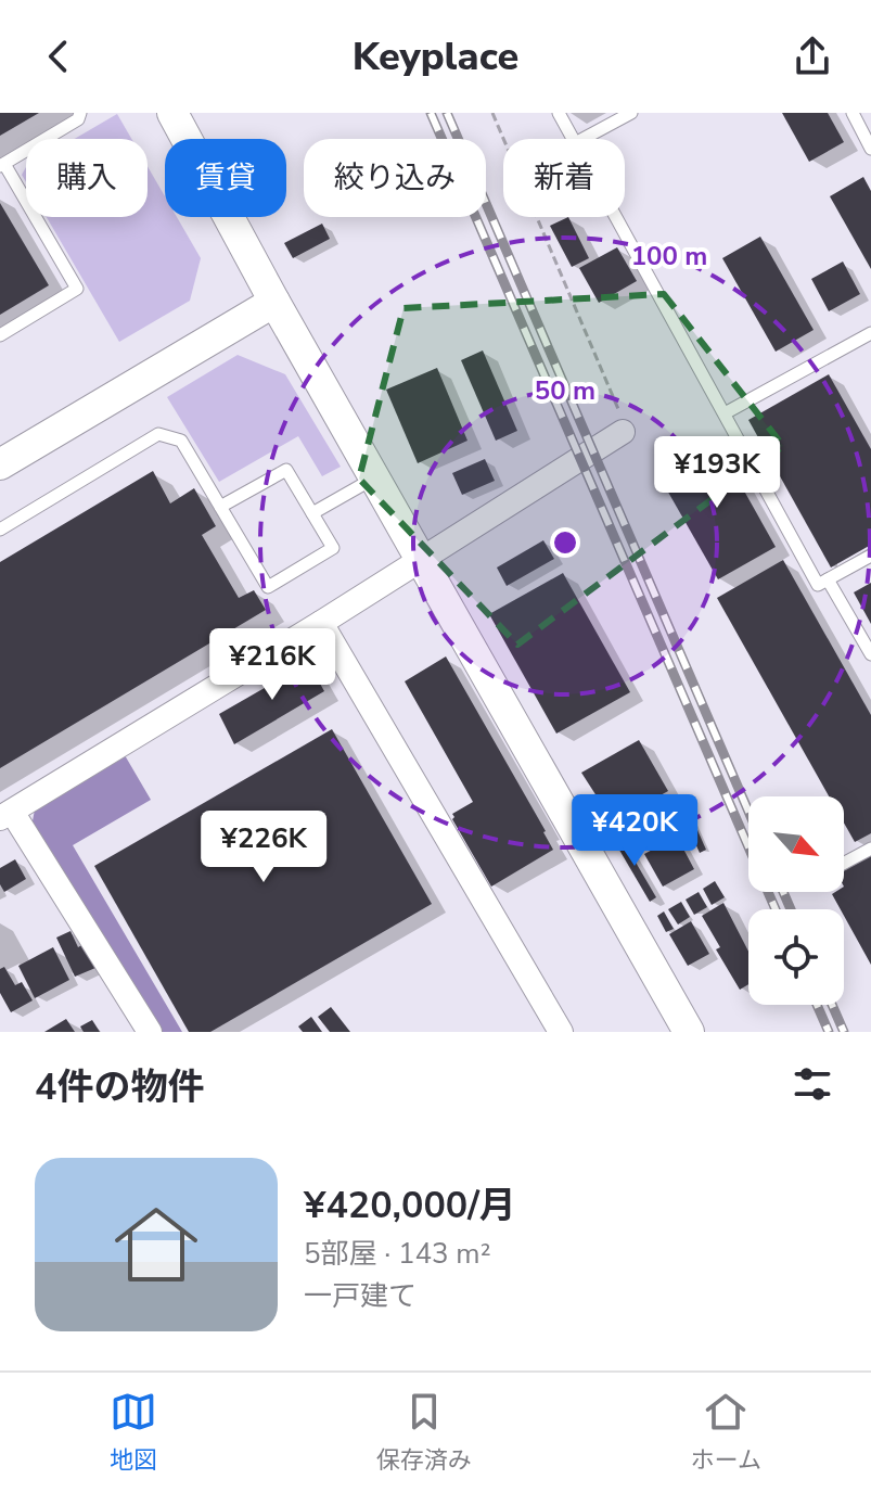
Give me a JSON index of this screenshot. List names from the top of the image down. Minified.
{"north":"bottom right","page":{"header":"Keyplace","chip":["購入","賃貸","絞り込み","新着"],"price":["¥193K","¥216K","¥420K","¥226K"],"heading":"4件の物件","list":[{"name":"¥420,000/月","note":"5部屋 · 143 m² · 一戸建て"}],"tabs":["地図","保存済み","ホーム"]},"rings":["100 m","50 m"]}
